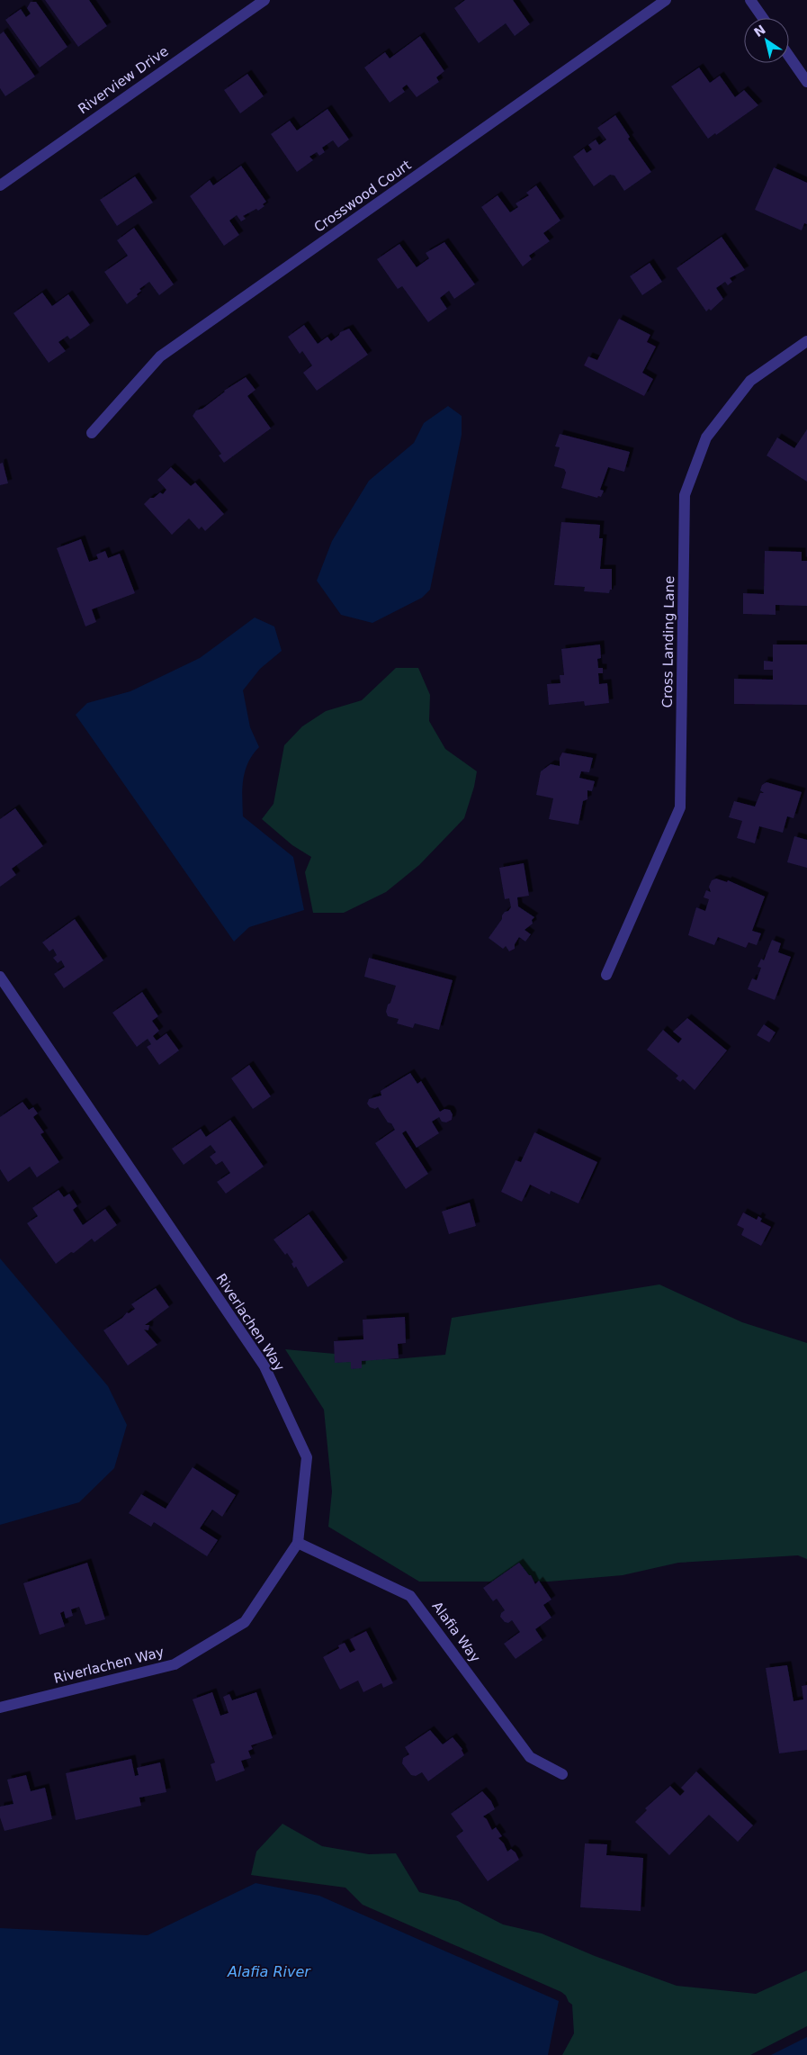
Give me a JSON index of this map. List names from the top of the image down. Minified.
{"streets":{"street":["Riverview Drive","Crosswood Court","Cross Landing Lane","Riverlachen Way","Alafia Way"]},"crossings":[["Riverlachen Way","Alafia Way"]],"water":["Alafia River"],"north":"top left"}
